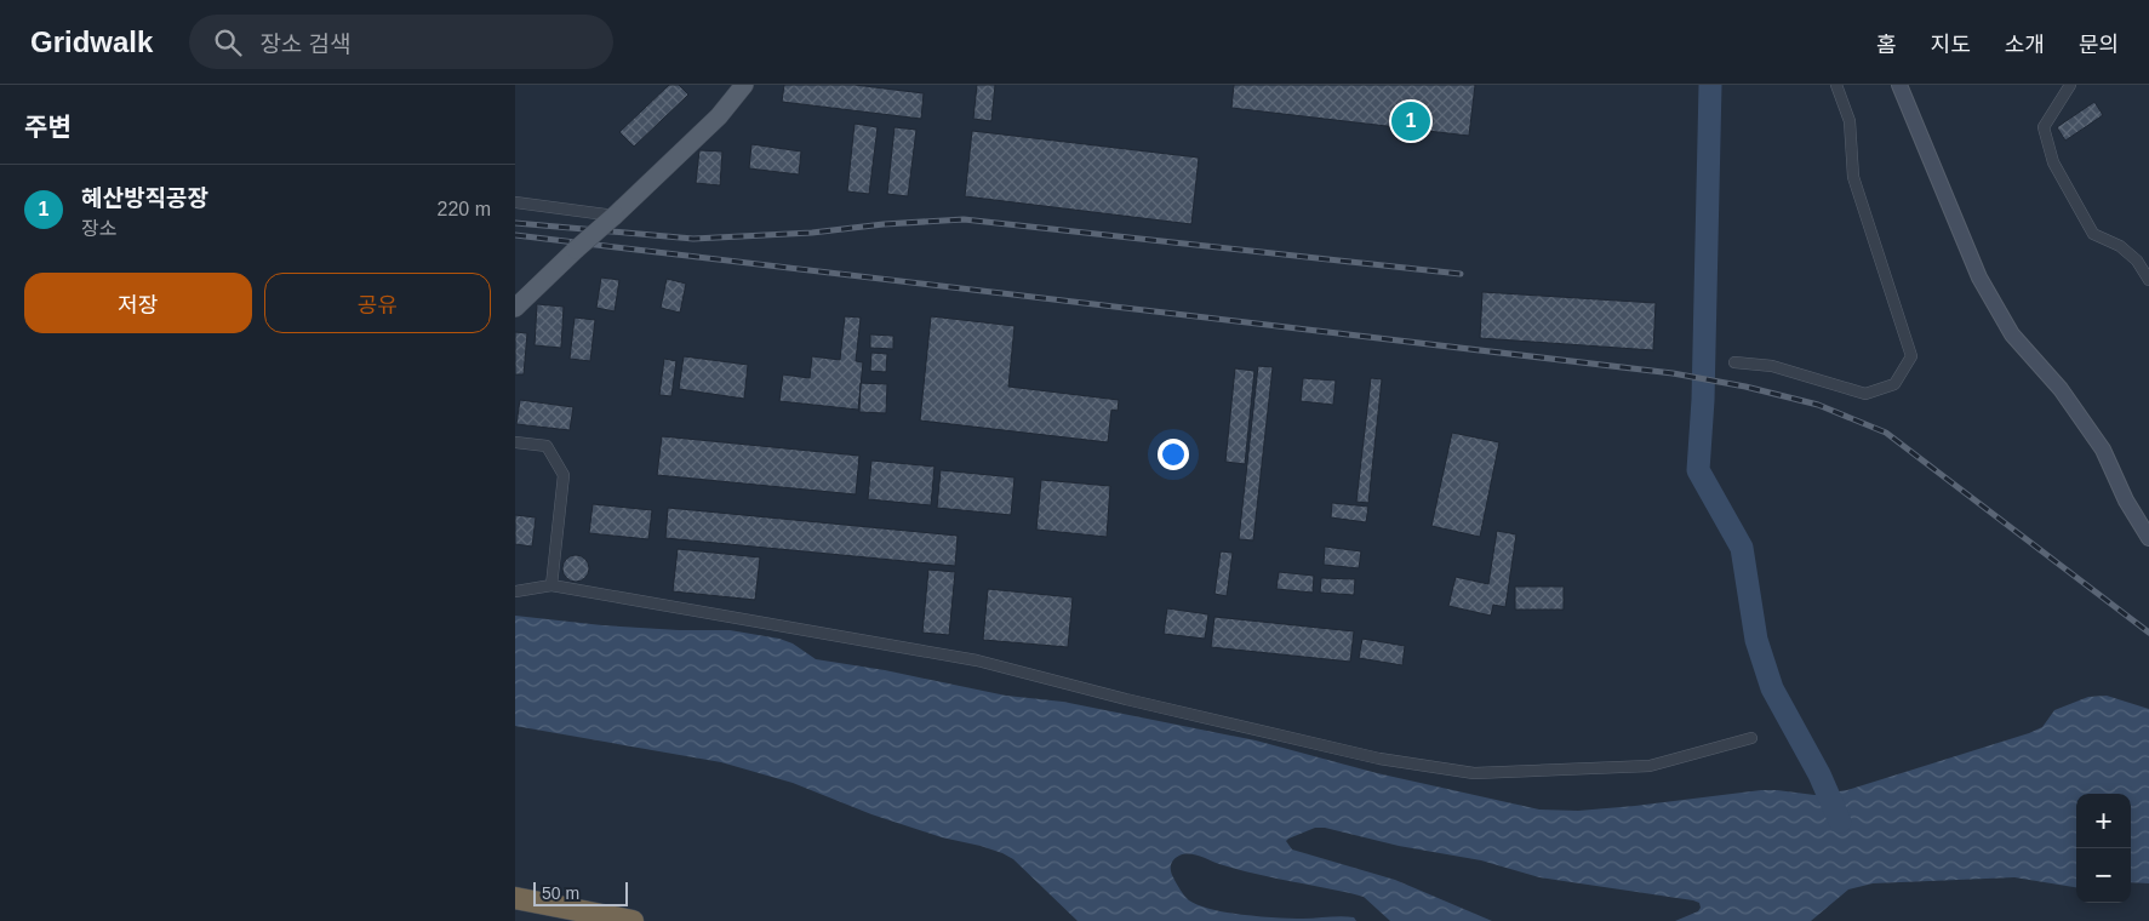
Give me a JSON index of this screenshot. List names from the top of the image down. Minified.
{"scale_bar":"50 m","page":{"header":"Gridwalk","search":"장소 검색","nav":["홈","지도","소개","문의"],"heading":"주변","pins":"1","list":[{"mark":"1","name":"혜산방직공장","note":"장소","value":"220 m"}],"buttons":["저장","공유"],"map_buttons":["+","−"],"scale":"50 m"}}
